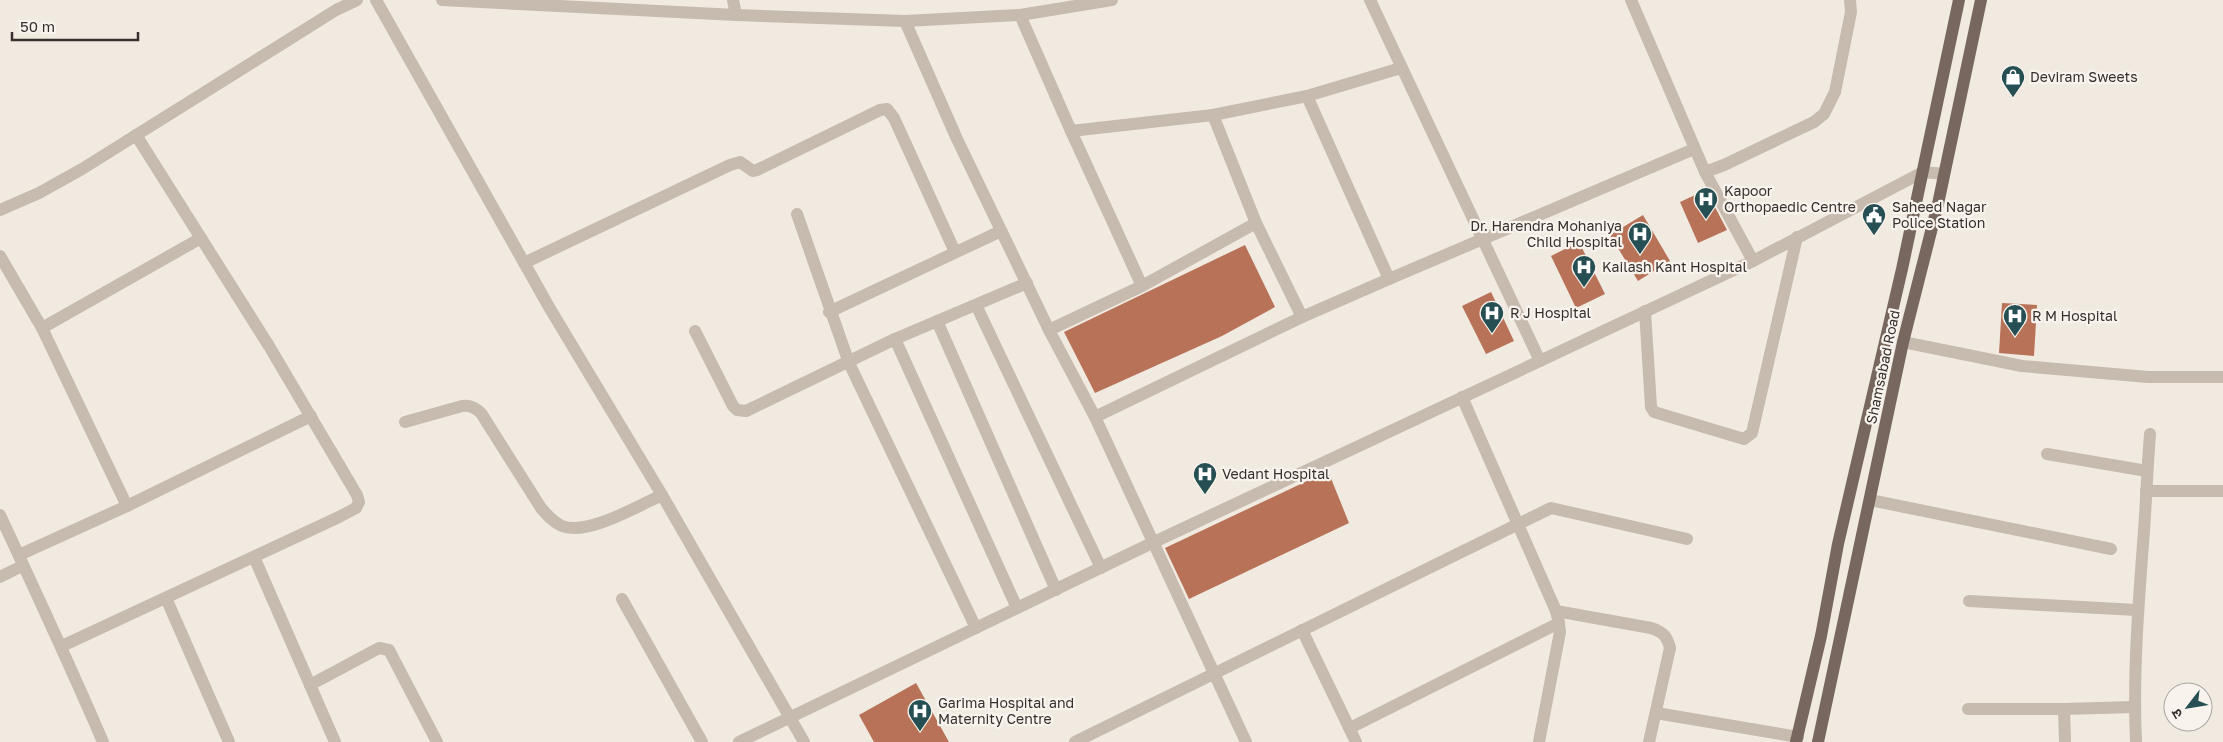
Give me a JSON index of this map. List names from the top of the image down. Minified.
{"streets":{"main road":["Shamsabad Road"]},"places":{"shop":["Deviram Sweets"],"hospital":["Kapoor Orthopaedic Centre","Dr. Harendra Mohaniya Child Hospital","Kailash Kant Hospital","R J Hospital","R M Hospital","Vedant Hospital","Garima Hospital and Maternity Centre"],"public building":["Saheed Nagar Police Station"]},"scale_bar":"50 m","north":"bottom left"}
